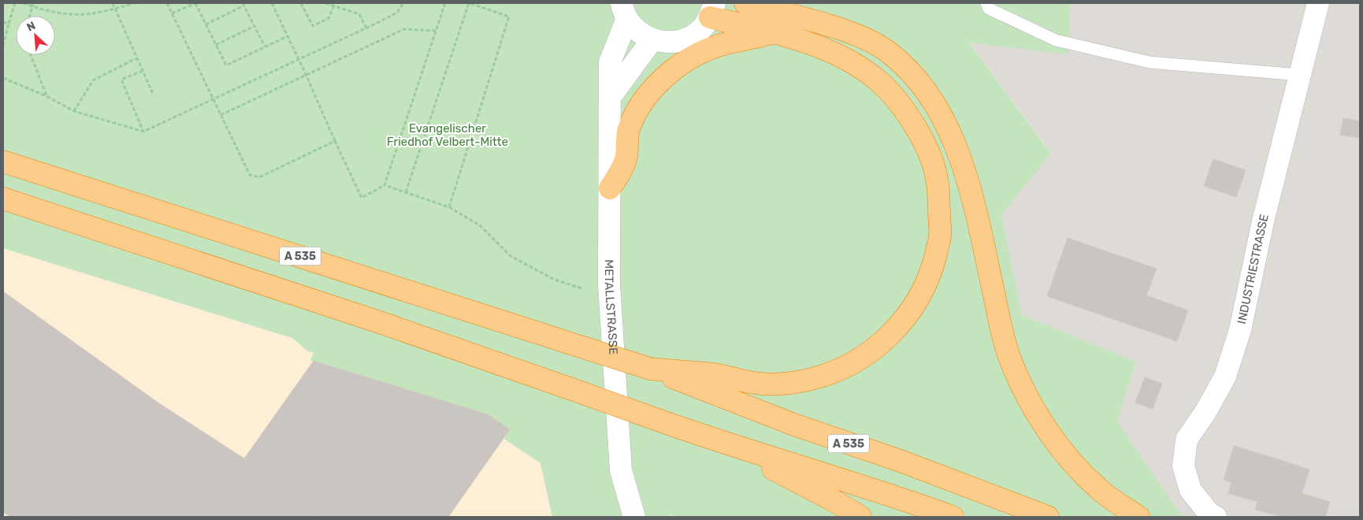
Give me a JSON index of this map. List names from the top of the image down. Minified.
{"streets":{"highway":["A 535"],"main road":["INDUSTRIESTRASSE","METALLSTRASSE"]},"parks":["Evangelischer Friedhof Velbert-Mitte"],"north":"top left"}
